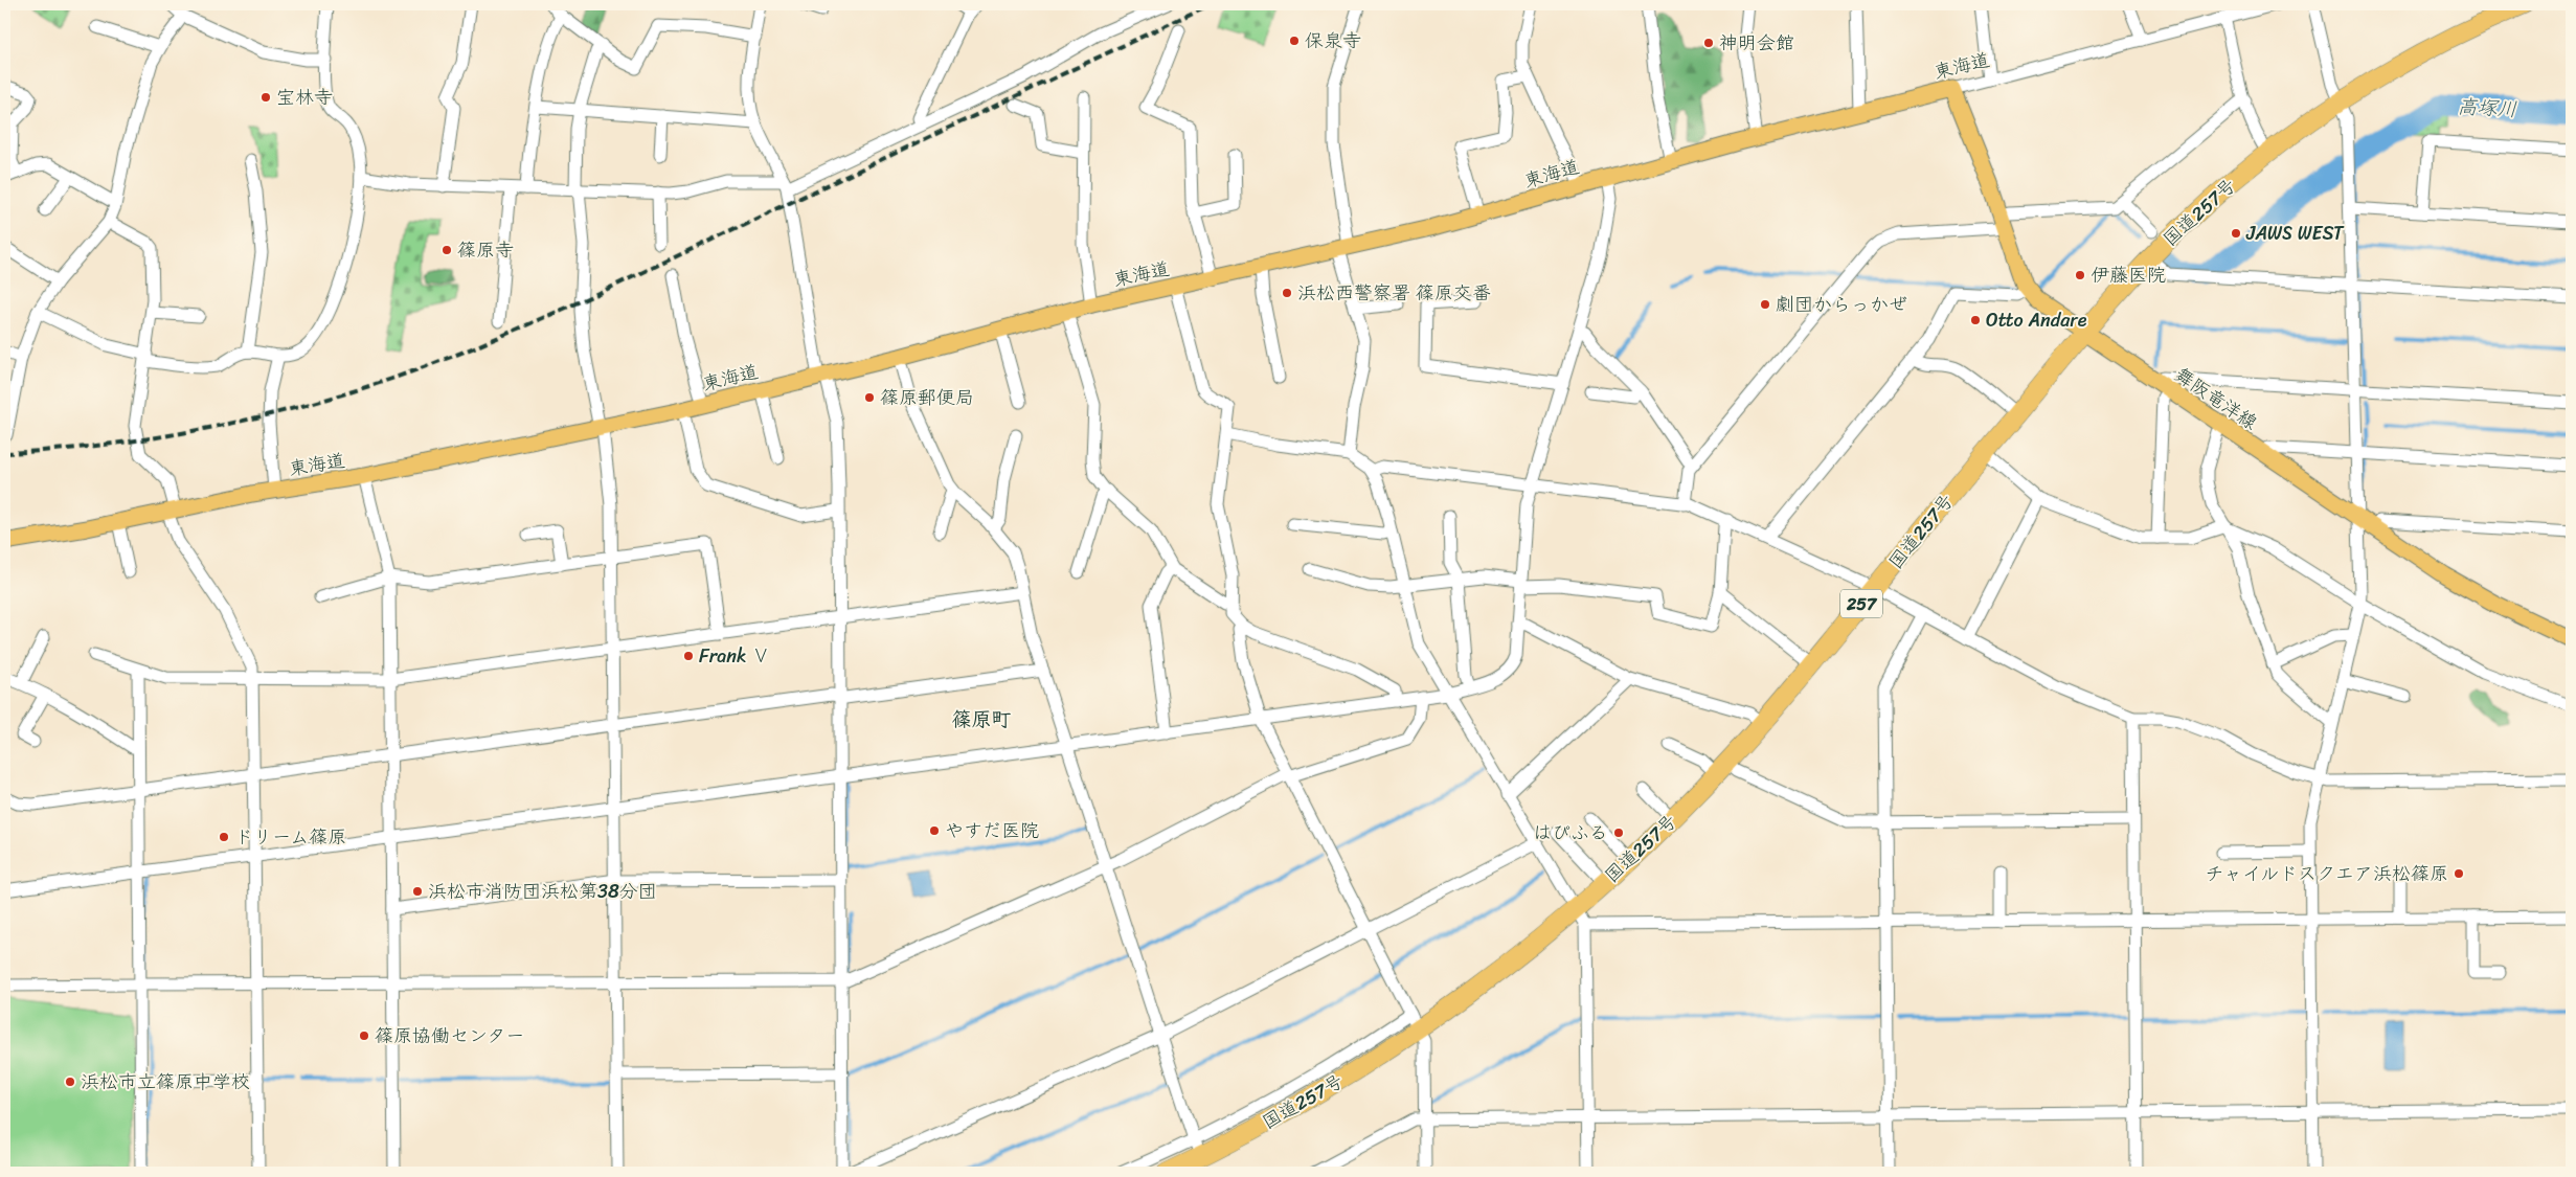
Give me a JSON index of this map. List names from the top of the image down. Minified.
{"streets":{"highway":["国道257号","257"],"main road":["東海道","舞阪竜洋線"]},"crossings":[["東海道","舞阪竜洋線"],["国道257号","舞阪竜洋線"]],"districts":["篠原町"],"water":["高塚川"],"places":["保泉寺","神明会館","宝林寺","JAWS WEST","篠原寺","伊藤医院","浜松西警察署 篠原交番","劇団からっかぜ","Otto Andare","篠原郵便局","Frank Ⅴ","やすだ医院","はぴふる","ドリーム篠原","チャイルドスクエア浜松篠原","浜松市消防団浜松第38分団","篠原協働センター","浜松市立篠原中学校"]}
